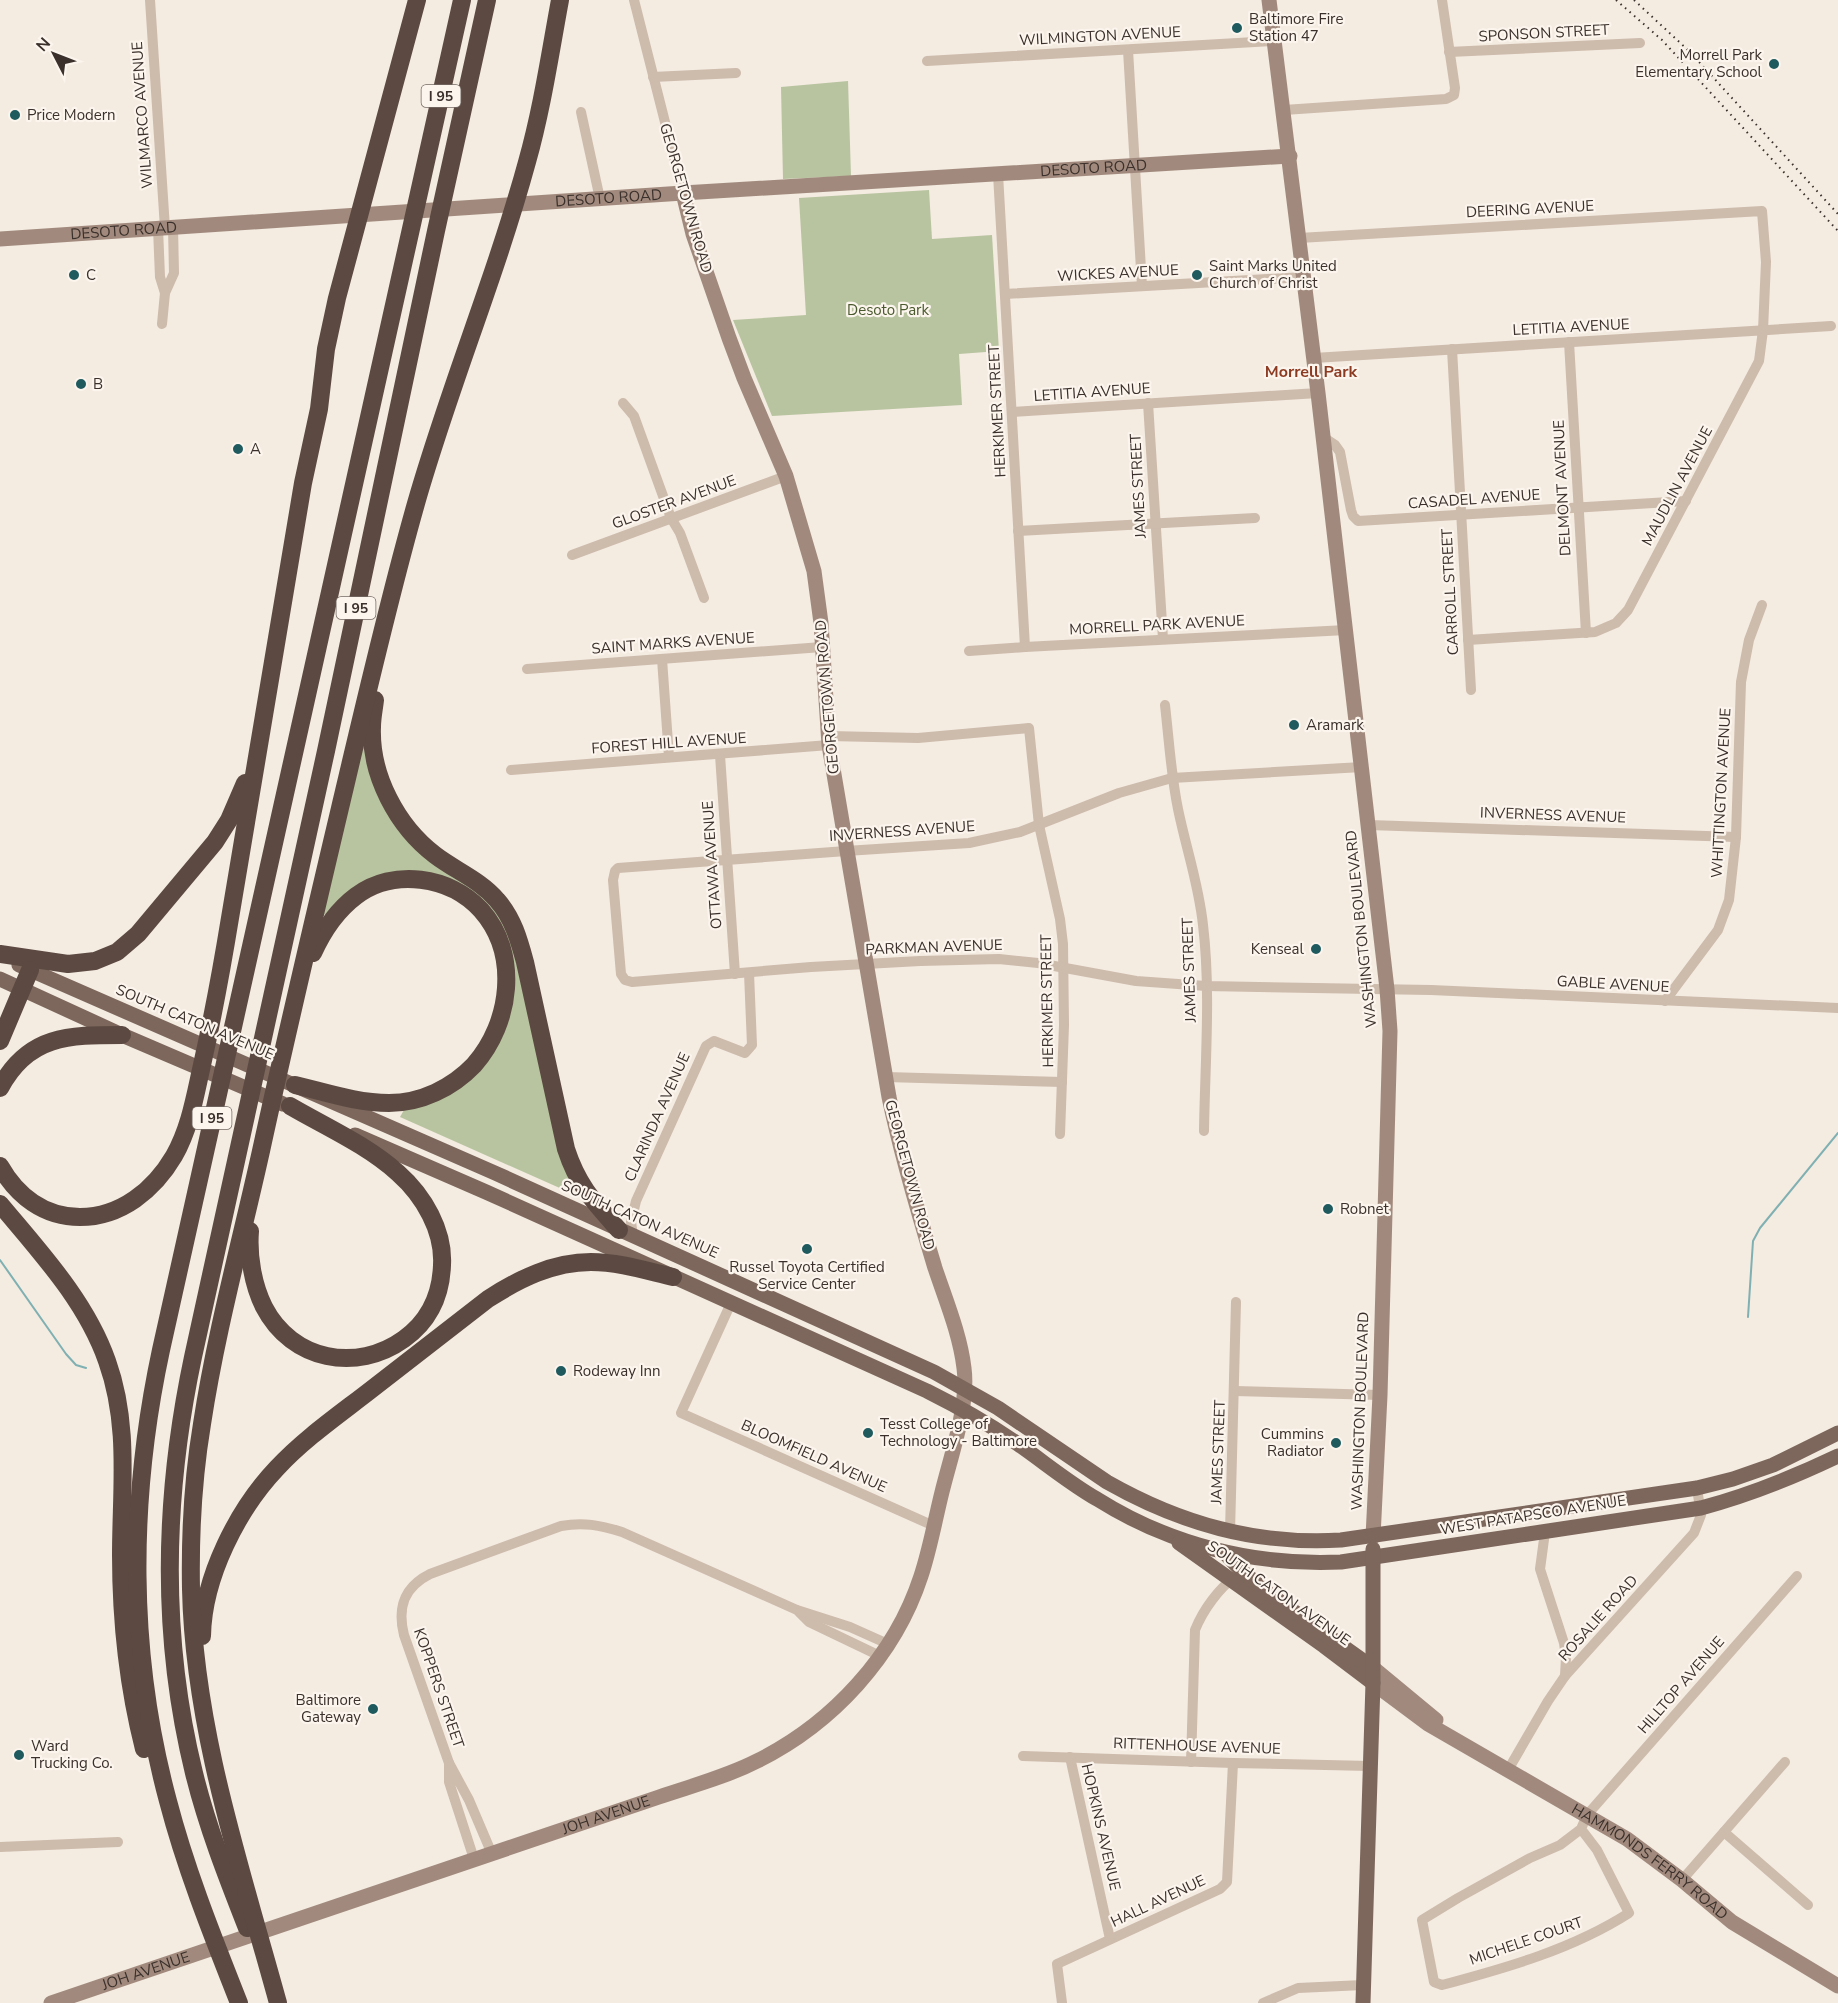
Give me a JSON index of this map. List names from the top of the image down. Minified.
{"streets":{"highway":["I 95"],"main road":["WASHINGTON BOULEVARD","SOUTH CATON AVENUE","WEST PATAPSCO AVENUE"],"street":["SPONSON STREET","WILMINGTON AVENUE","WILMARCO AVENUE","DESOTO ROAD","GEORGETOWN ROAD","DEERING AVENUE","WICKES AVENUE","LETITIA AVENUE","HERKIMER STREET","JAMES STREET","MAUDLIN AVENUE","DELMONT AVENUE","CASADEL AVENUE","GLOSTER AVENUE","CARROLL STREET","MORRELL PARK AVENUE","SAINT MARKS AVENUE","FOREST HILL AVENUE","WHITTINGTON AVENUE","INVERNESS AVENUE","OTTAWA AVENUE","PARKMAN AVENUE","GABLE AVENUE","CLARINDA AVENUE","BLOOMFIELD AVENUE","ROSALIE ROAD","HILLTOP AVENUE","KOPPERS STREET","RITTENHOUSE AVENUE","JOH AVENUE","HOPKINS AVENUE","HAMMONDS FERRY ROAD","HALL AVENUE","MICHELE COURT"]},"crossings":[["WILMINGTON AVENUE","WASHINGTON BOULEVARD"],["WILMARCO AVENUE","DESOTO ROAD"],["DESOTO ROAD","GEORGETOWN ROAD"],["DESOTO ROAD","HERKIMER STREET"],["DESOTO ROAD","WASHINGTON BOULEVARD"],["GEORGETOWN ROAD","GLOSTER AVENUE"],["GEORGETOWN ROAD","SAINT MARKS AVENUE"],["GEORGETOWN ROAD","FOREST HILL AVENUE"],["GEORGETOWN ROAD","INVERNESS AVENUE"],["GEORGETOWN ROAD","PARKMAN AVENUE"],["GEORGETOWN ROAD","SOUTH CATON AVENUE"],["GEORGETOWN ROAD","JOH AVENUE"],["DEERING AVENUE","MAUDLIN AVENUE"],["DEERING AVENUE","WASHINGTON BOULEVARD"],["WICKES AVENUE","HERKIMER STREET"],["WICKES AVENUE","WASHINGTON BOULEVARD"],["LETITIA AVENUE","HERKIMER STREET"],["LETITIA AVENUE","JAMES STREET"],["LETITIA AVENUE","MAUDLIN AVENUE"],["LETITIA AVENUE","DELMONT AVENUE"],["LETITIA AVENUE","CARROLL STREET"],["LETITIA AVENUE","WASHINGTON BOULEVARD"],["HERKIMER STREET","MORRELL PARK AVENUE"],["HERKIMER STREET","FOREST HILL AVENUE"],["HERKIMER STREET","INVERNESS AVENUE"],["HERKIMER STREET","PARKMAN AVENUE"],["JAMES STREET","MORRELL PARK AVENUE"],["JAMES STREET","INVERNESS AVENUE"],["JAMES STREET","PARKMAN AVENUE"],["JAMES STREET","SOUTH CATON AVENUE"],["JAMES STREET","WEST PATAPSCO AVENUE"],["MAUDLIN AVENUE","DELMONT AVENUE"],["MAUDLIN AVENUE","CASADEL AVENUE"],["MAUDLIN AVENUE","CARROLL STREET"],["DELMONT AVENUE","CASADEL AVENUE"],["CASADEL AVENUE","CARROLL STREET"],["CASADEL AVENUE","WASHINGTON BOULEVARD"],["MORRELL PARK AVENUE","WASHINGTON BOULEVARD"],["FOREST HILL AVENUE","OTTAWA AVENUE"],["WHITTINGTON AVENUE","INVERNESS AVENUE"],["WHITTINGTON AVENUE","GABLE AVENUE"],["INVERNESS AVENUE","OTTAWA AVENUE"],["INVERNESS AVENUE","WASHINGTON BOULEVARD"],["INVERNESS AVENUE","PARKMAN AVENUE"],["OTTAWA AVENUE","PARKMAN AVENUE"],["WASHINGTON BOULEVARD","PARKMAN AVENUE"],["WASHINGTON BOULEVARD","GABLE AVENUE"],["WASHINGTON BOULEVARD","SOUTH CATON AVENUE"],["WASHINGTON BOULEVARD","WEST PATAPSCO AVENUE"],["WASHINGTON BOULEVARD","RITTENHOUSE AVENUE"],["WASHINGTON BOULEVARD","HAMMONDS FERRY ROAD"],["PARKMAN AVENUE","GABLE AVENUE"],["PARKMAN AVENUE","CLARINDA AVENUE"],["SOUTH CATON AVENUE","CLARINDA AVENUE"],["SOUTH CATON AVENUE","BLOOMFIELD AVENUE"],["SOUTH CATON AVENUE","WEST PATAPSCO AVENUE"],["SOUTH CATON AVENUE","JOH AVENUE"],["SOUTH CATON AVENUE","HAMMONDS FERRY ROAD"],["BLOOMFIELD AVENUE","JOH AVENUE"],["WEST PATAPSCO AVENUE","ROSALIE ROAD"],["ROSALIE ROAD","HAMMONDS FERRY ROAD"],["HILLTOP AVENUE","HAMMONDS FERRY ROAD"],["KOPPERS STREET","JOH AVENUE"],["RITTENHOUSE AVENUE","HOPKINS AVENUE"],["RITTENHOUSE AVENUE","HALL AVENUE"],["HOPKINS AVENUE","HALL AVENUE"]],"districts":["Morrell Park"],"parks":["Desoto Park"],"places":["Baltimore Fire Station 47","Morrell Park Elementary School","Price Modern","C","Saint Marks United Church of Christ","B","A","Aramark","Kenseal","Robnet","Russel Toyota Certified Service Center","Rodeway Inn","Tesst College of Technology - Baltimore","Cummins Radiator","Baltimore Gateway","Ward Trucking Co."],"north":"top left"}
